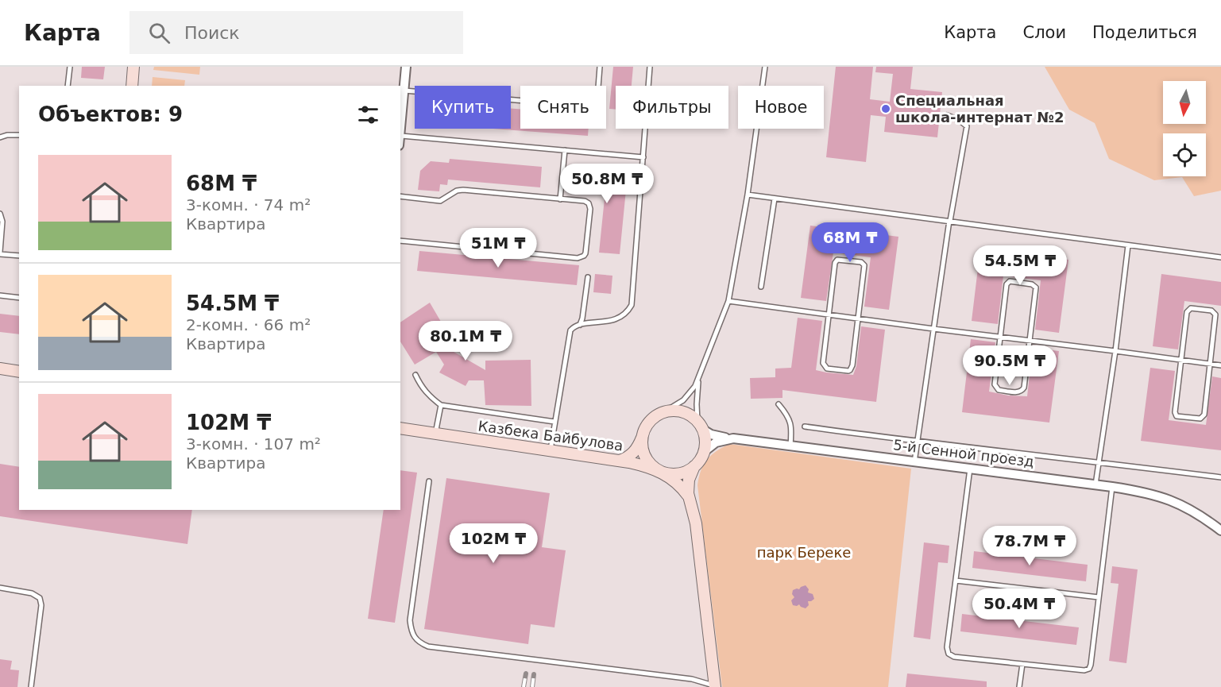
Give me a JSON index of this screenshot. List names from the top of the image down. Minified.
{"streets":{"street":["Казбека Байбулова","5-й Сенной проезд"]},"crossings":[["Казбека Байбулова","5-й Сенной проезд"]],"parks":["парк Береке"],"places":["Специальная школа-интернат №2"],"north":"bottom","page":{"header":"Карта","search":"Поиск","nav":["Карта","Слои","Поделиться"],"chip":["Купить","Снять","Фильтры","Новое"],"heading":"Объектов: 9","list":[{"name":"68M ₸","note":"3-комн. · 74 m² · Квартира"},{"name":"54.5M ₸","note":"2-комн. · 66 m² · Квартира"},{"name":"102M ₸","note":"3-комн. · 107 m² · Квартира"}],"price":["50.8M ₸","68M ₸","51M ₸","54.5M ₸","80.1M ₸","90.5M ₸","102M ₸","78.7M ₸","50.4M ₸"]}}
